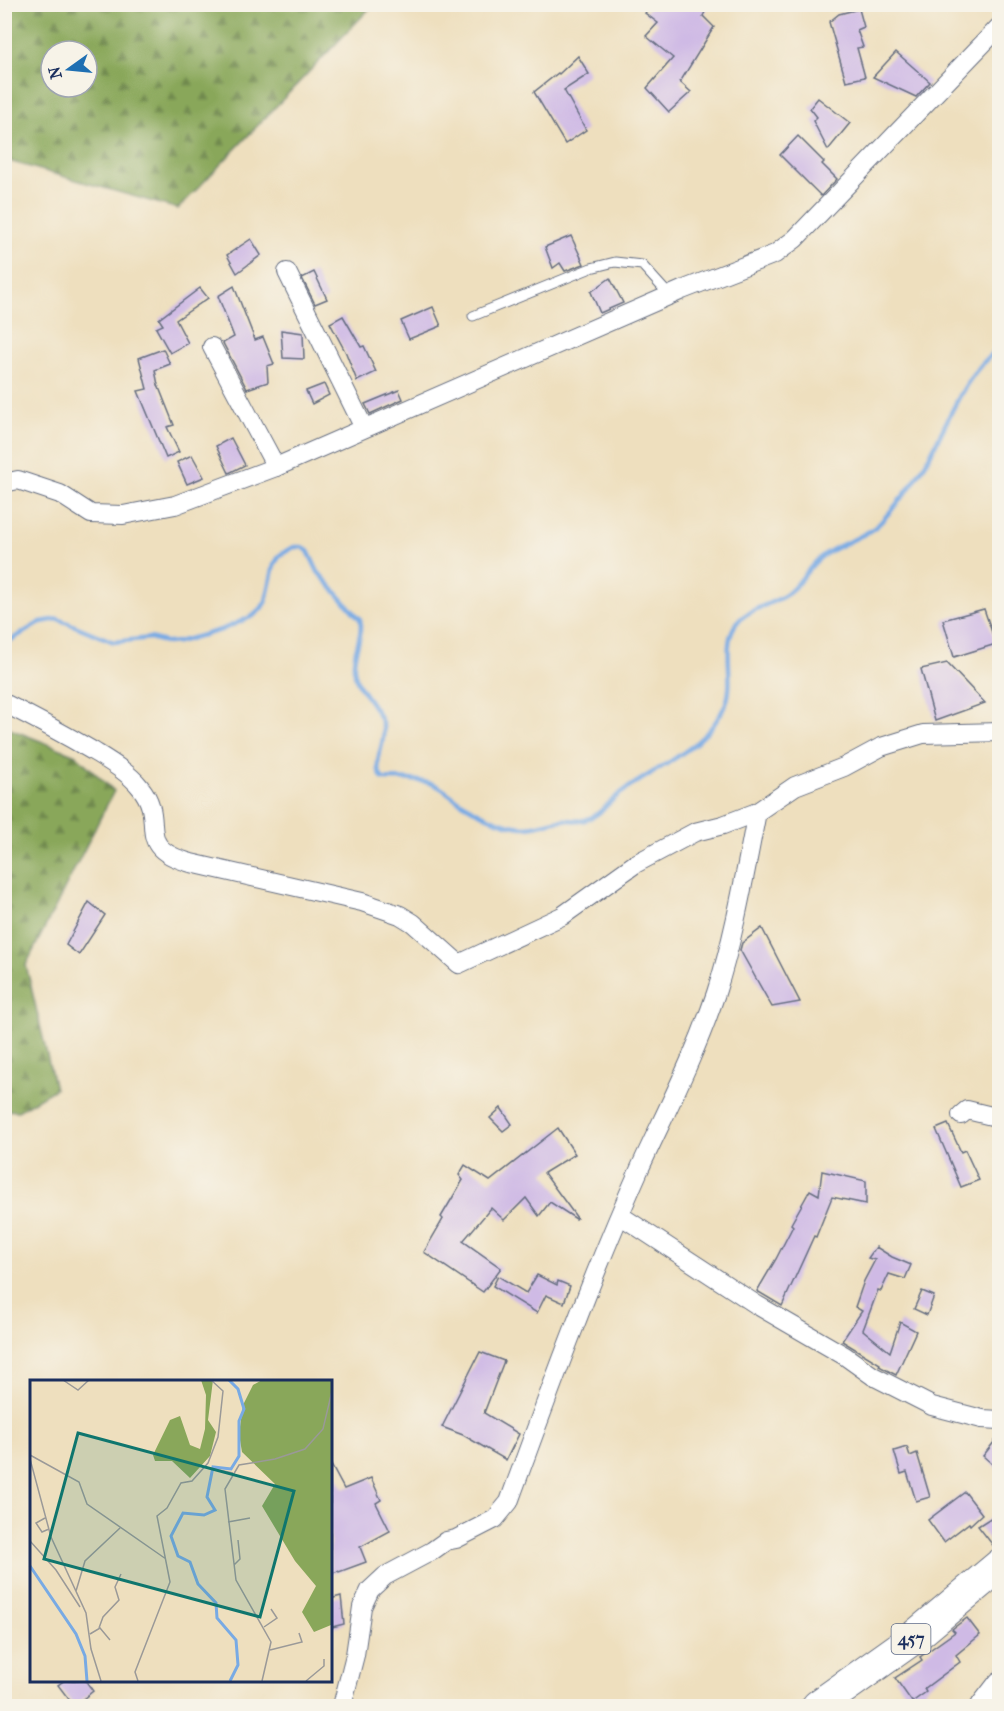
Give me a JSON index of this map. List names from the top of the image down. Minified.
{"streets":{"highway":["457"]},"north":"left"}
